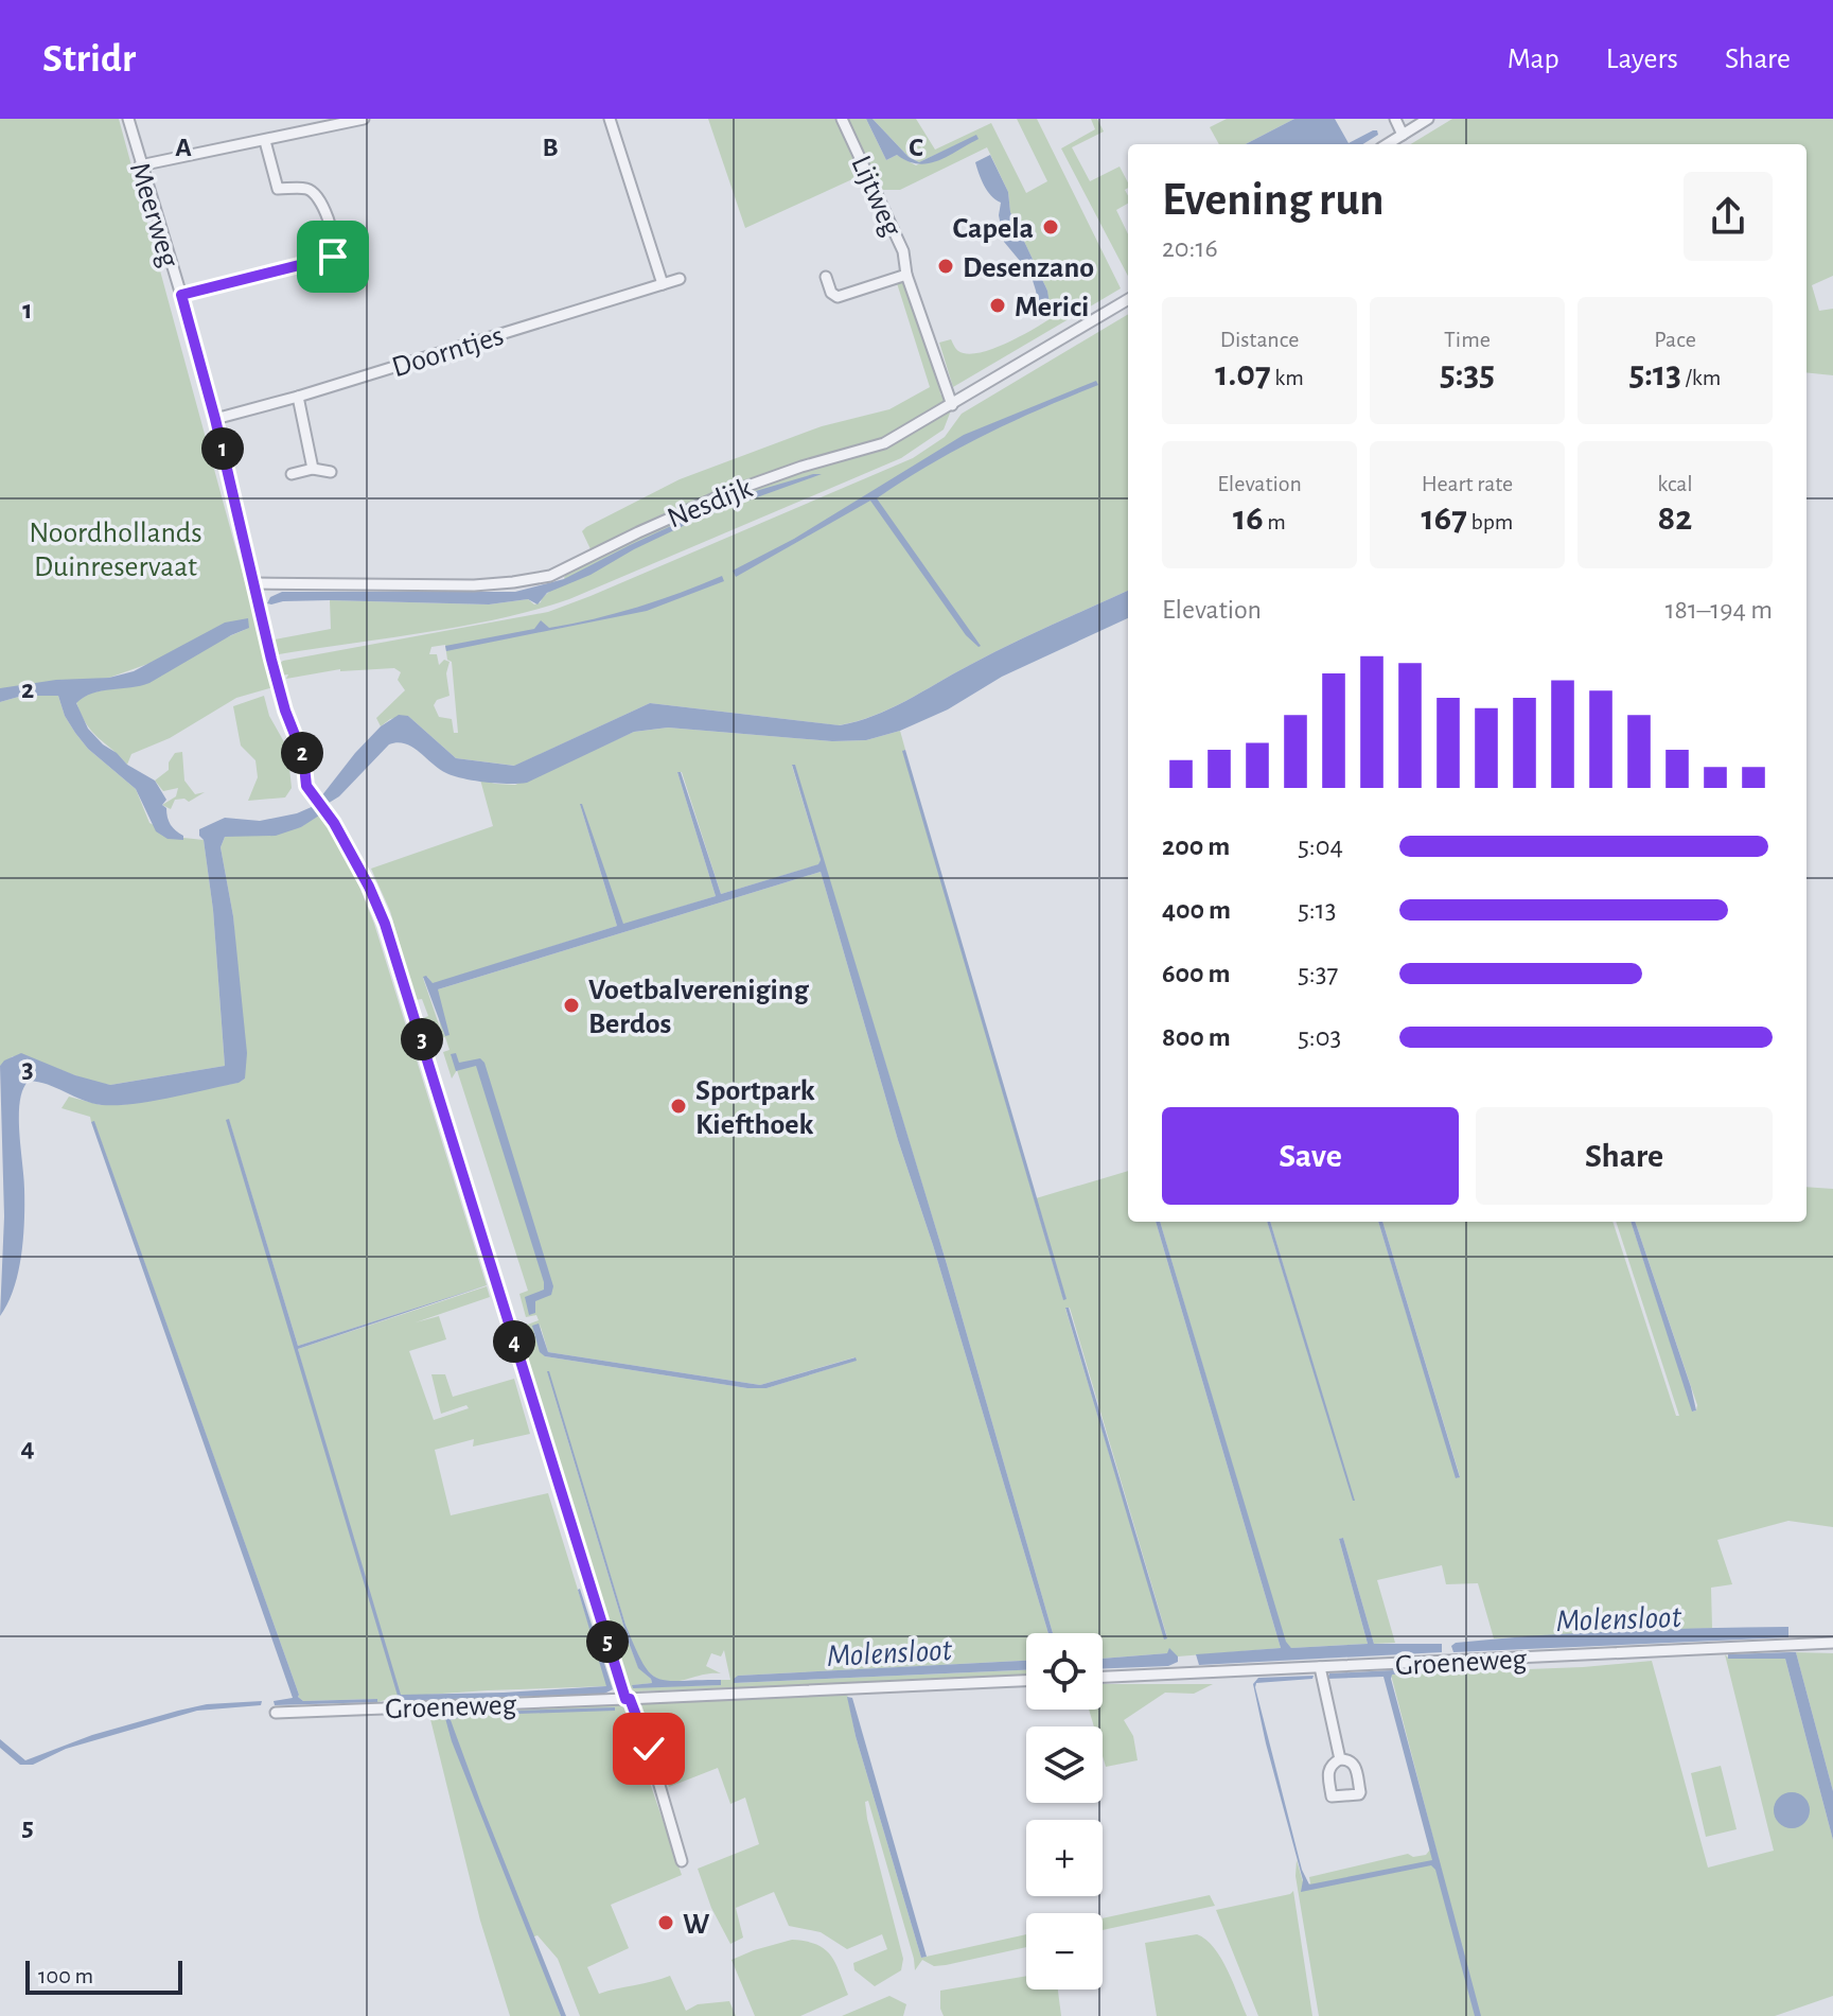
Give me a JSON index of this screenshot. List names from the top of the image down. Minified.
{"streets":{"street":["Lijtweg","Meerweg","Doorntjes","Nesdijk","Groeneweg"]},"crossings":[["Lijtweg","Nesdijk"],["Meerweg","Doorntjes"],["Meerweg","Nesdijk"],["Meerweg","Groeneweg"]],"water":["Molensloot"],"parks":["Noordhollands Duinreservaat"],"places":["Capela","Desenzano","Merici","Voetbalvereniging Berdos","Sportpark Kiefthoek","W"],"scale_bar":"100 m","page":{"header":"Stridr","nav":["Map","Layers","Share"],"heading":["Evening run","20:16"],"stats":[["Distance","1.07 km"],["Time","5:35"],["Pace","5:13 /km"],["Elevation","16 m"],["Heart rate","167 bpm"],["kcal","82"]],"pins":["1","2","3","4","5"],"chart":["Elevation","181–194 m"],"list":[{"name":"200 m","note":"5:04"},{"name":"400 m","note":"5:13"},{"name":"600 m","note":"5:37"},{"name":"800 m","note":"5:03"}],"buttons":["Save","Share"],"map_buttons":["+","−"],"scale":"100 m"},"grid":{"columns":["A","B","C"],"rows":["1","2","3","4","5"]}}
